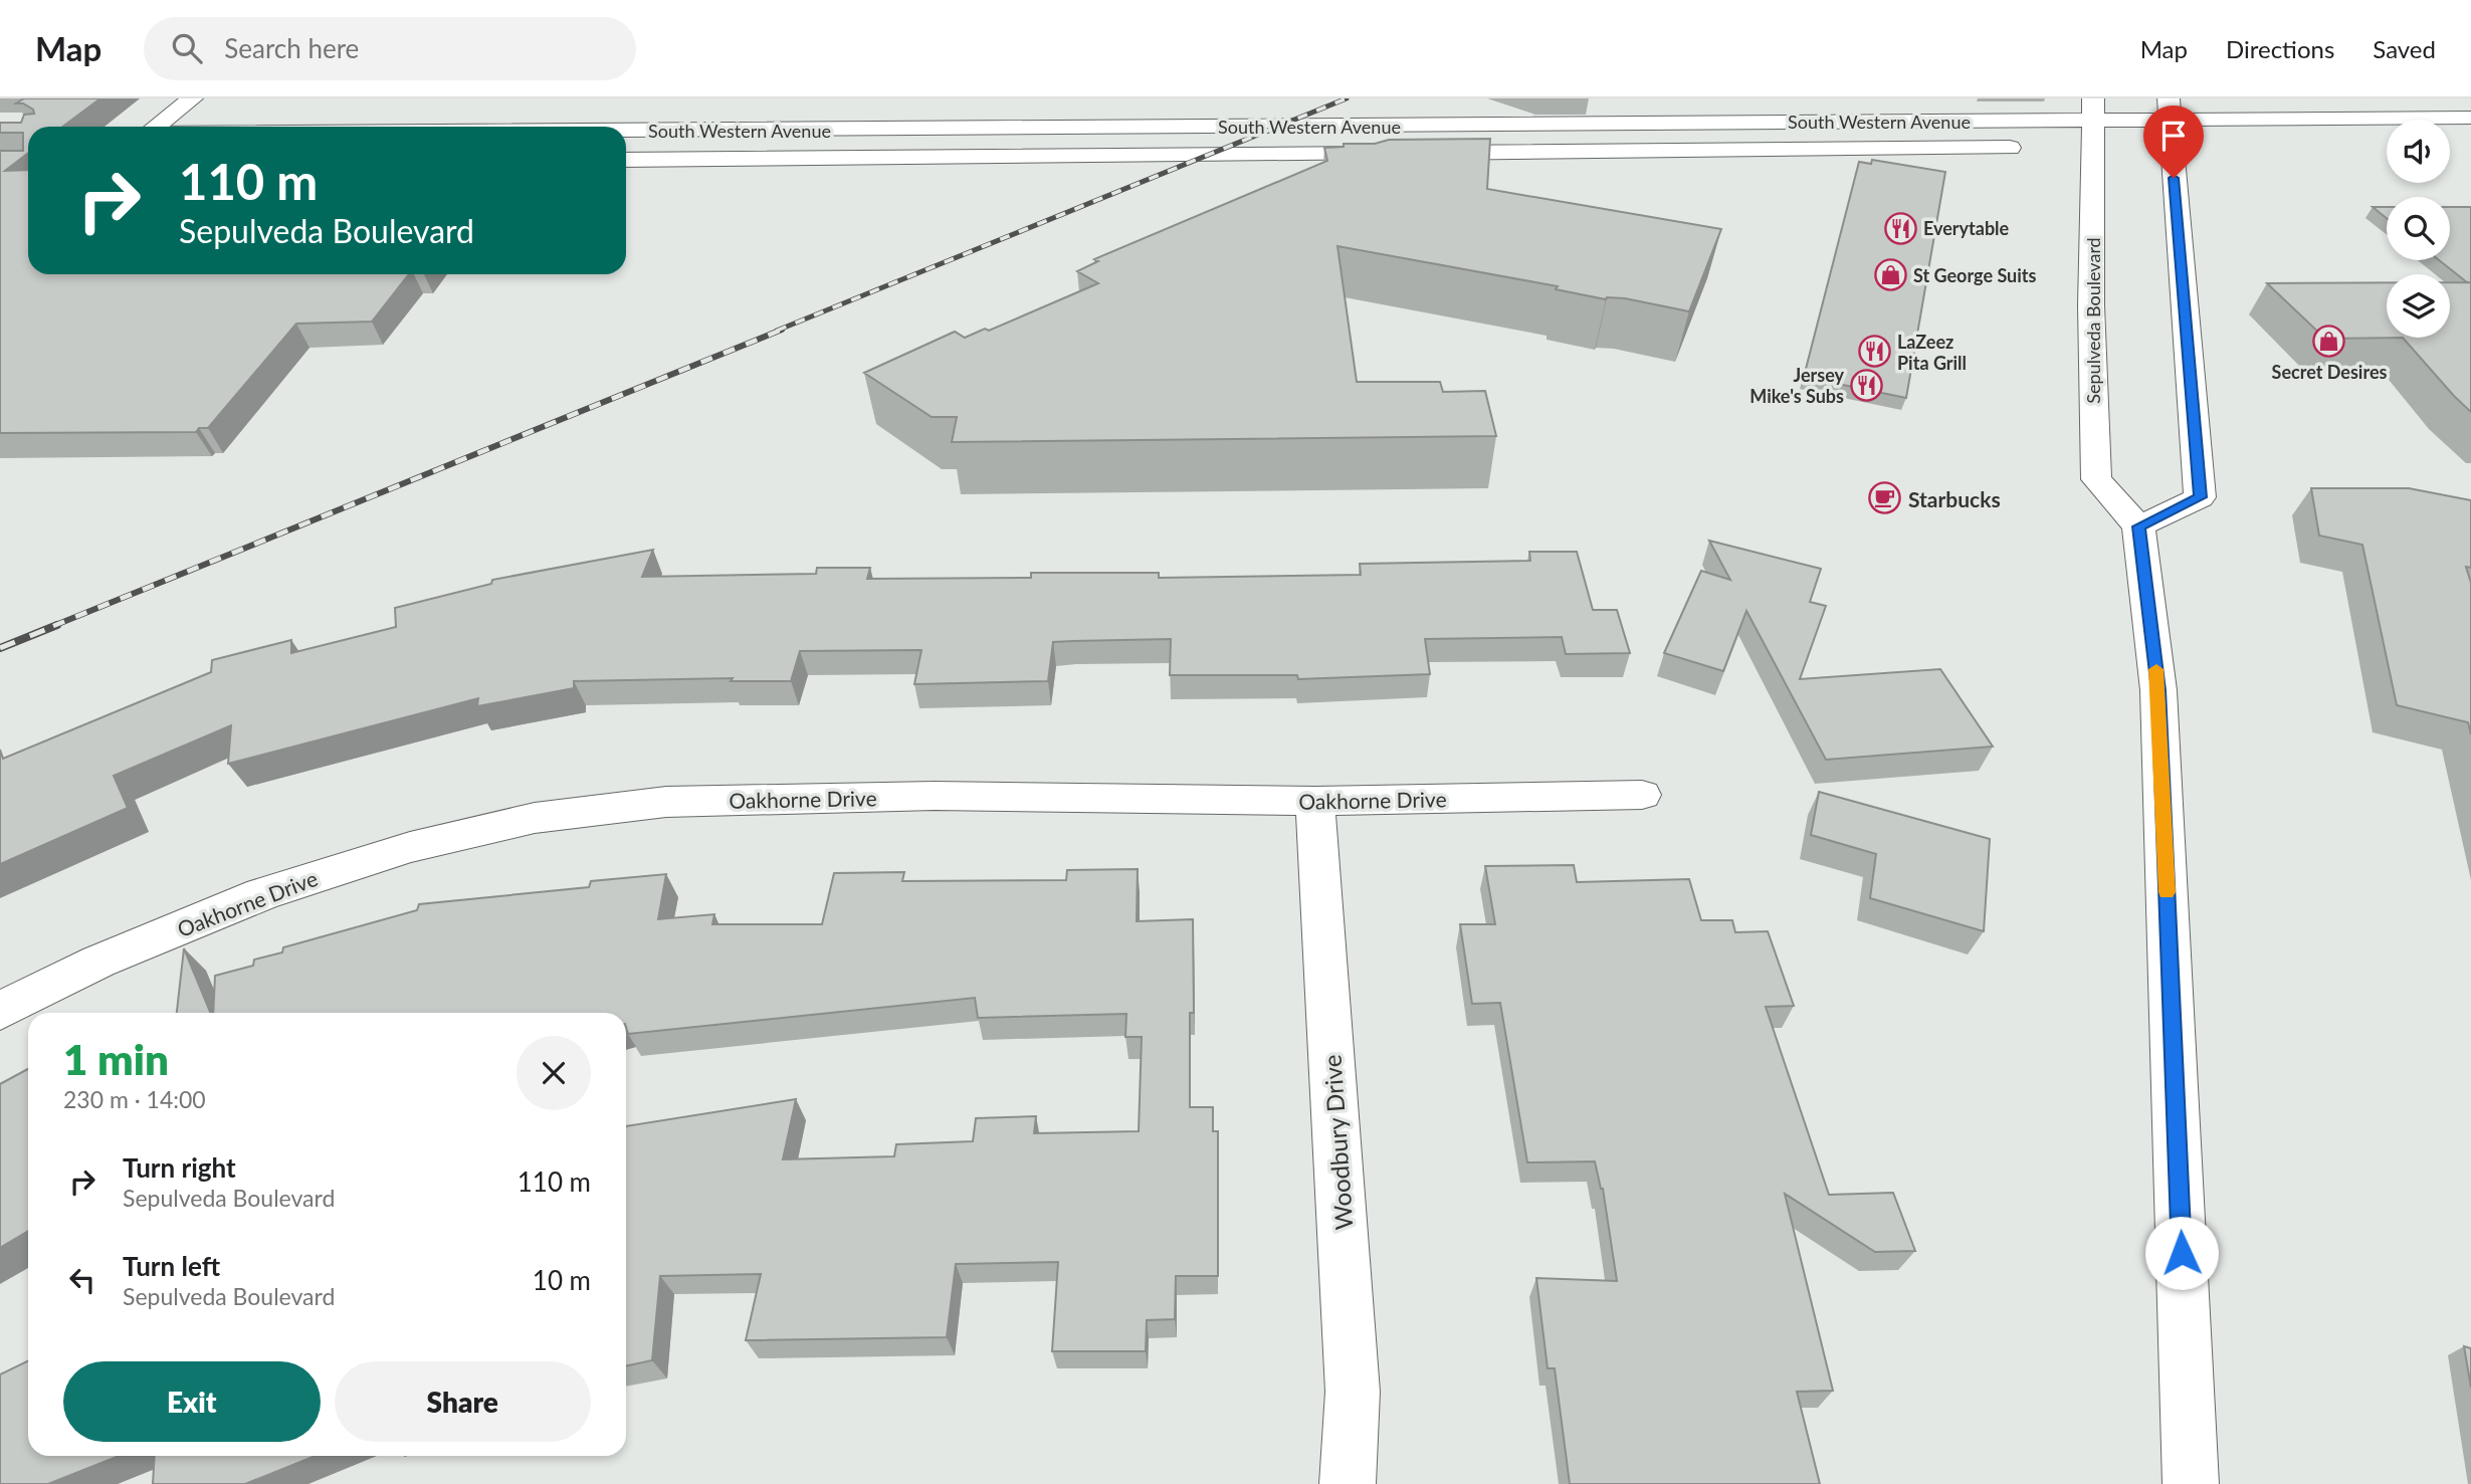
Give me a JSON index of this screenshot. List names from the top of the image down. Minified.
{"streets":{"main road":["South Western Avenue","Sepulveda Boulevard","Oakhorne Drive","Woodbury Drive"]},"crossings":[["South Western Avenue","Sepulveda Boulevard"],["Oakhorne Drive","Woodbury Drive"]],"places":{"restaurant":["Everytable","LaZeez Pita Grill","Jersey Mike's Subs"],"shop":["St George Suits","Secret Desires"],"cafe":["Starbucks"]},"page":{"header":"Map","search":"Search here","nav":["Map","Directions","Saved"],"turn":["110 m","Sepulveda Boulevard"],"heading":["1 min","230 m · 14:00"],"list":[{"name":"Turn right","note":"Sepulveda Boulevard","value":"110 m"},{"name":"Turn left","note":"Sepulveda Boulevard","value":"10 m"}],"buttons":["Exit","Share"]}}
